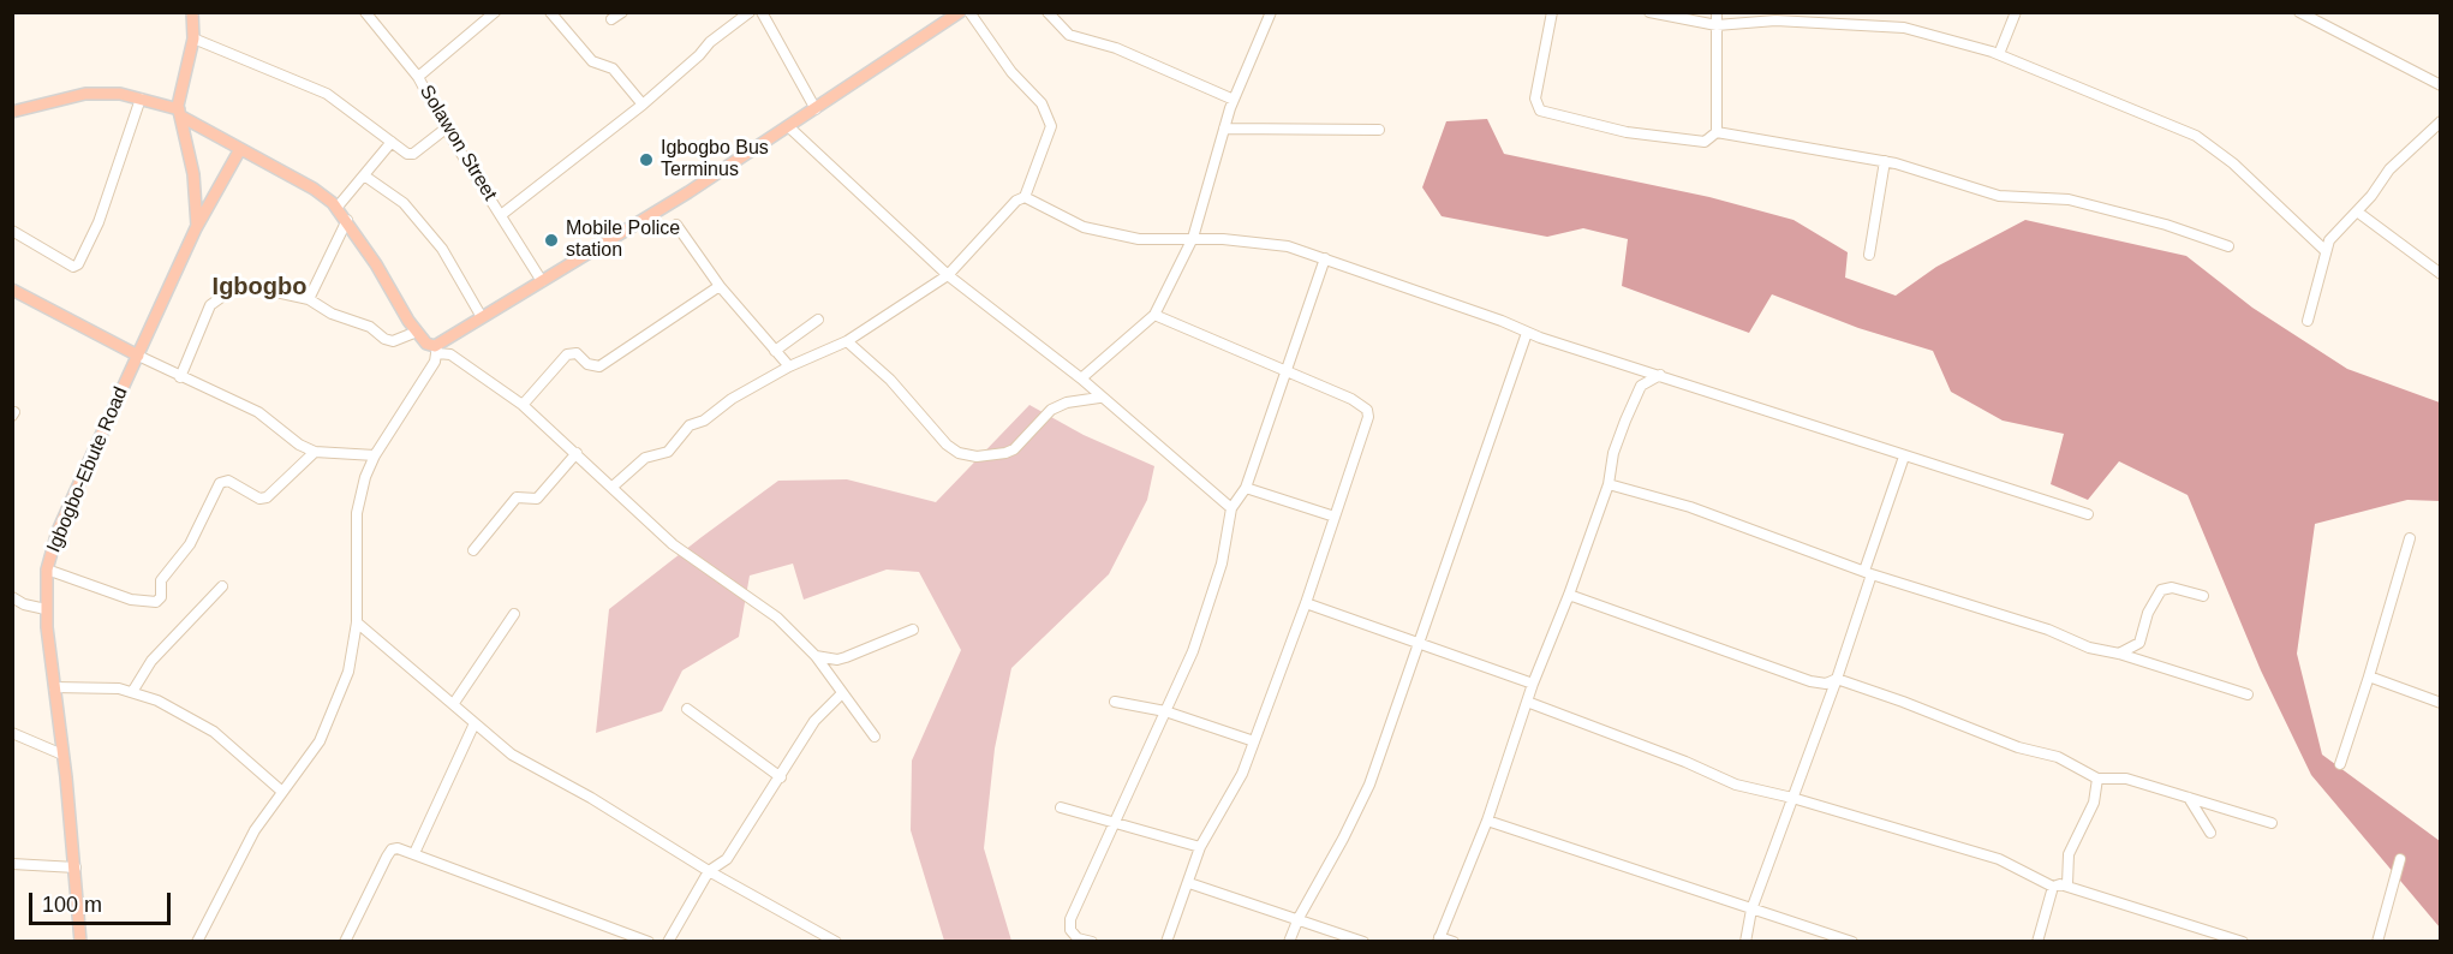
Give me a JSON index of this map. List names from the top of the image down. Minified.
{"streets":{"main road":["Igbogbo-Ebute Road"],"street":["Solawon Street"]},"districts":["Igbogbo"],"places":["Igbogbo Bus Terminus","Mobile Police station"],"scale_bar":"100 m"}
